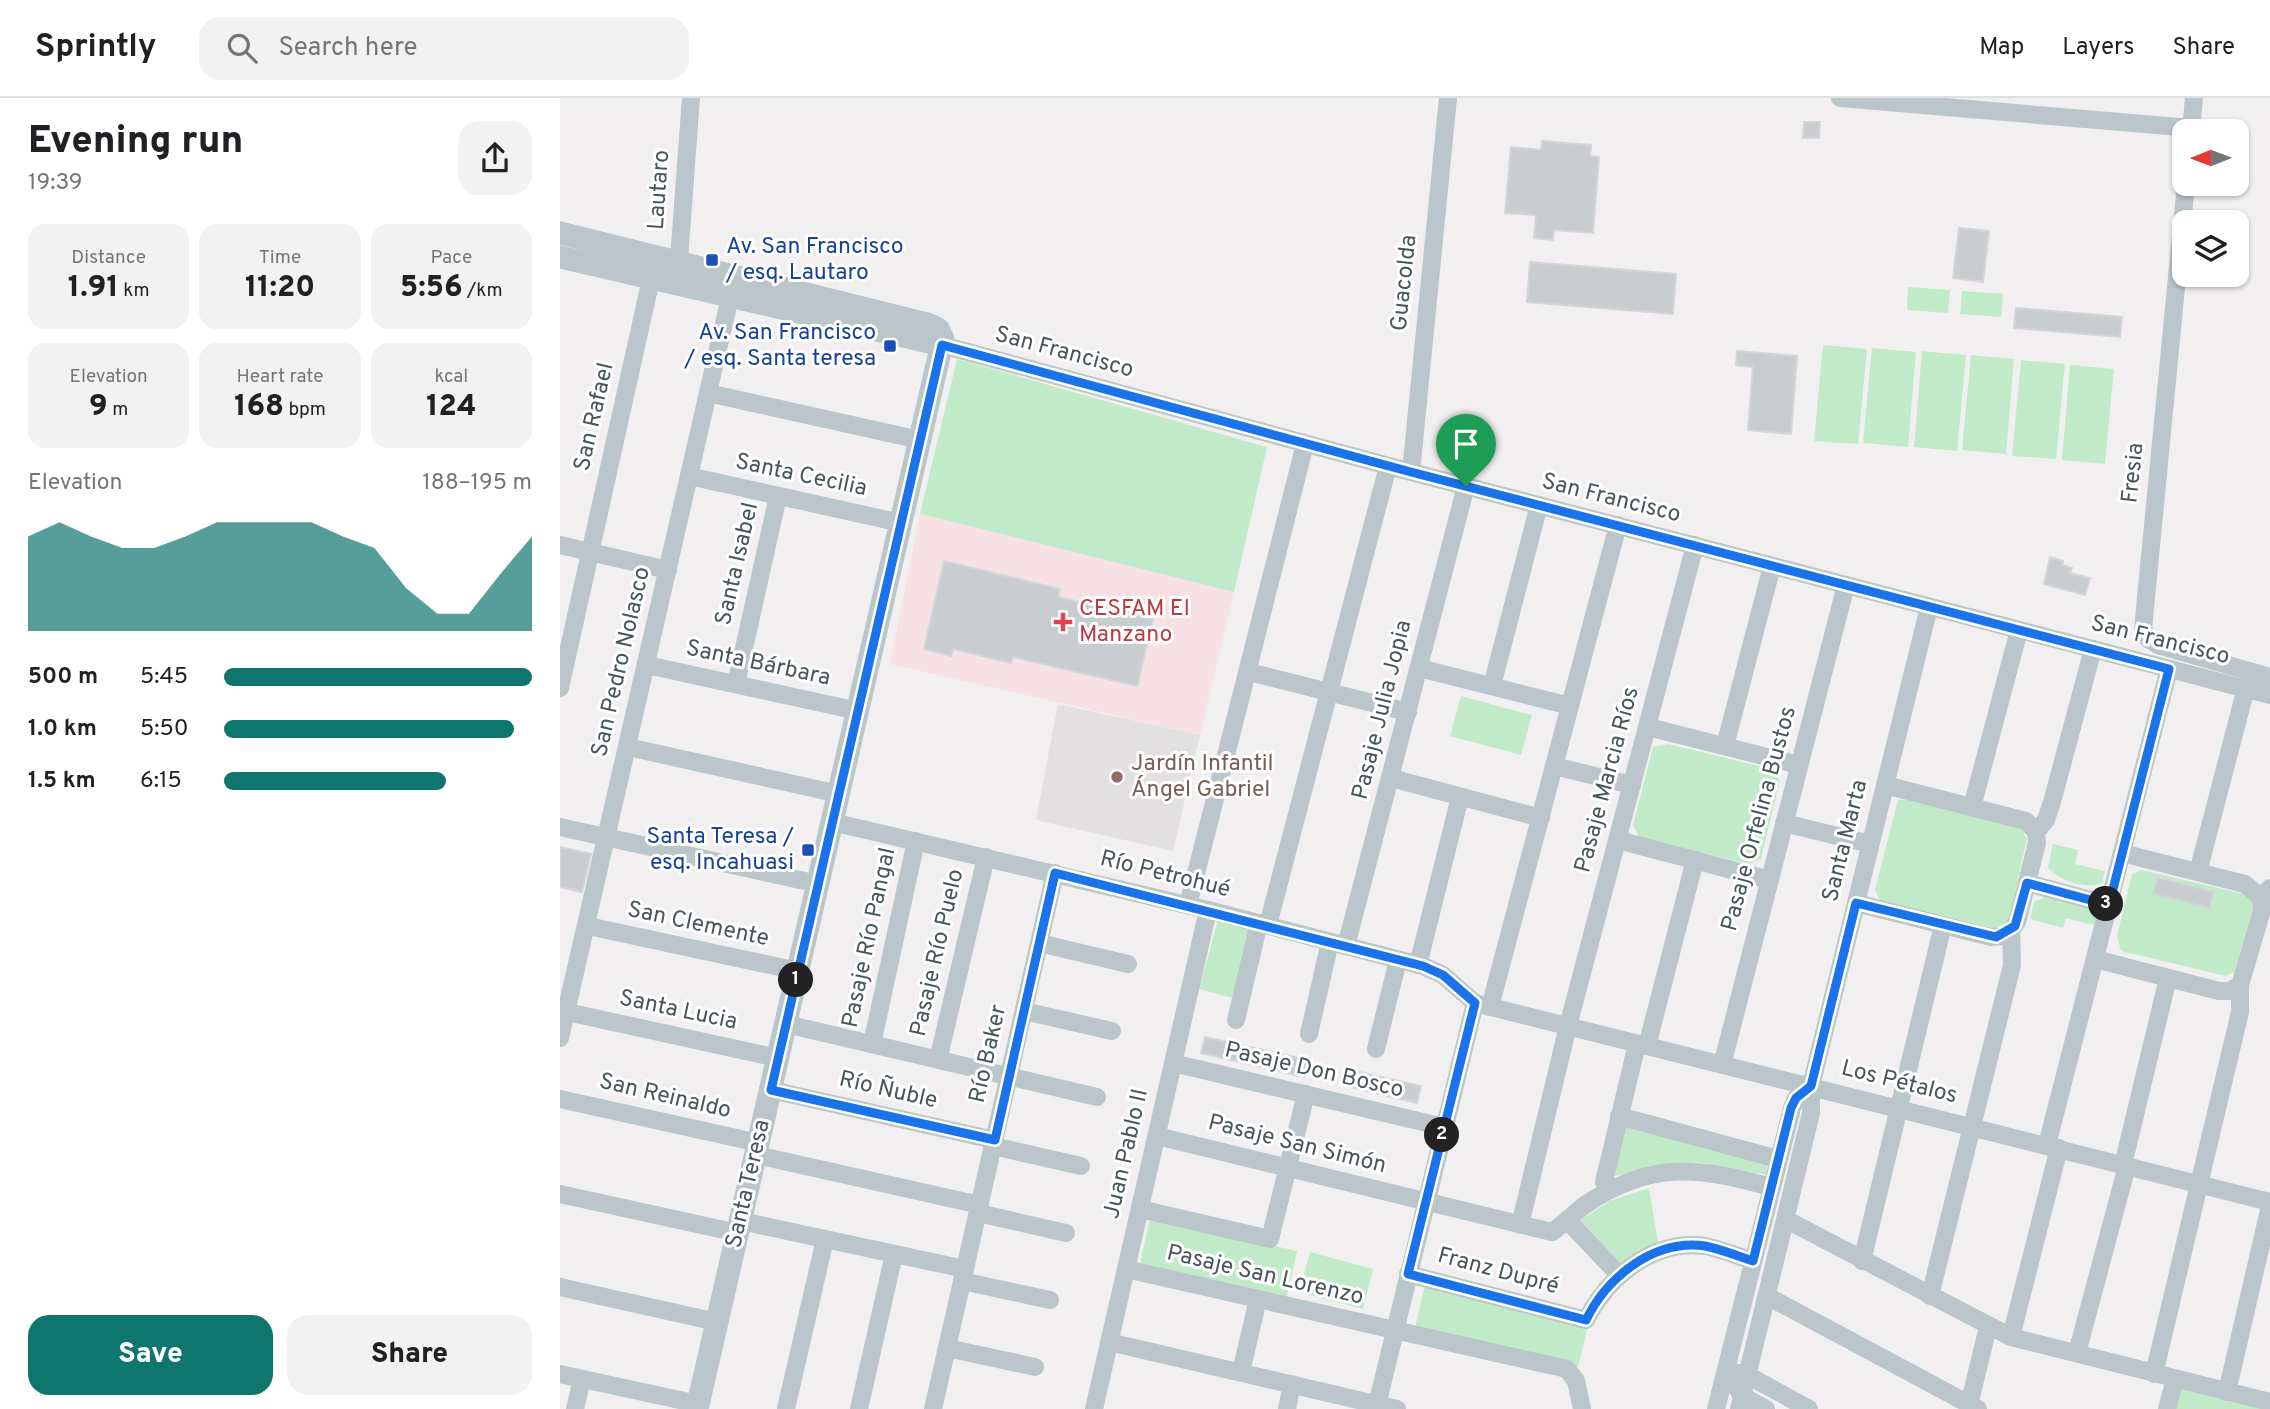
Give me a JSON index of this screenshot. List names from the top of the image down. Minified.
{"streets":{"street":["Lautaro","Guacolda","San Francisco","San Rafael","Fresia","Santa Cecilia","Santa Isabel","San Pedro Nolasco","Santa Bárbara","Pasaje Julia Jopia","Pasaje Marcia Ríos","Pasaje Orfelina Bustos","Santa Marta","Río Petrohué","San Clemente","Pasaje Río Pangal","Pasaje Río Puelo","Santa Lucia","Río Baker","Pasaje Don Bosco","Los Pétalos","Río Ñuble","San Reinaldo","Pasaje San Simón","Juan Pablo II","Santa Teresa","Franz Dupré","Pasaje San Lorenzo"]},"crossings":[["Guacolda","San Francisco"],["San Francisco","Pasaje Julia Jopia"],["San Francisco","Pasaje Marcia Ríos"],["San Francisco","Pasaje Orfelina Bustos"],["San Francisco","Santa Marta"],["San Francisco","Santa Teresa"],["Santa Cecilia","Santa Isabel"],["Santa Cecilia","San Pedro Nolasco"],["Santa Cecilia","Santa Teresa"],["Santa Isabel","Santa Bárbara"],["San Pedro Nolasco","Santa Bárbara"],["San Pedro Nolasco","San Clemente"],["San Pedro Nolasco","Santa Lucia"],["Santa Bárbara","Santa Teresa"],["Pasaje Julia Jopia","Río Petrohué"],["Pasaje Marcia Ríos","Los Pétalos"],["Pasaje Marcia Ríos","Pasaje San Simón"],["Pasaje Orfelina Bustos","Los Pétalos"],["Santa Marta","Los Pétalos"],["Santa Marta","Franz Dupré"],["Río Petrohué","Pasaje Río Pangal"],["Río Petrohué","Pasaje Río Puelo"],["Río Petrohué","Río Baker"],["Río Petrohué","Los Pétalos"],["Río Petrohué","Juan Pablo II"],["Río Petrohué","Santa Teresa"],["San Clemente","Santa Teresa"],["Santa Lucia","Santa Teresa"],["Río Baker","Río Ñuble"],["Río Baker","San Reinaldo"],["Pasaje Don Bosco","Juan Pablo II"],["Río Ñuble","Santa Teresa"],["San Reinaldo","Santa Teresa"],["Pasaje San Simón","Juan Pablo II"],["Juan Pablo II","Pasaje San Lorenzo"]],"places":{"transit":["Av. San Francisco / esq. Lautaro","Av. San Francisco / esq. Santa teresa","Santa Teresa / esq. Incahuasi"],"health":["CESFAM El Manzano"],"other":["Jardín Infantil Ángel Gabriel"]},"north":"left","page":{"header":"Sprintly","search":"Search here","nav":["Map","Layers","Share"],"heading":["Evening run","19:39"],"stats":[["Distance","1.91 km"],["Time","11:20"],["Pace","5:56 /km"],["Elevation","9 m"],["Heart rate","168 bpm"],["kcal","124"]],"chart":["Elevation","188–195 m"],"list":[{"name":"500 m","note":"5:45"},{"name":"1.0 km","note":"5:50"},{"name":"1.5 km","note":"6:15"}],"pins":["3","1","2"],"buttons":["Save","Share"]}}
